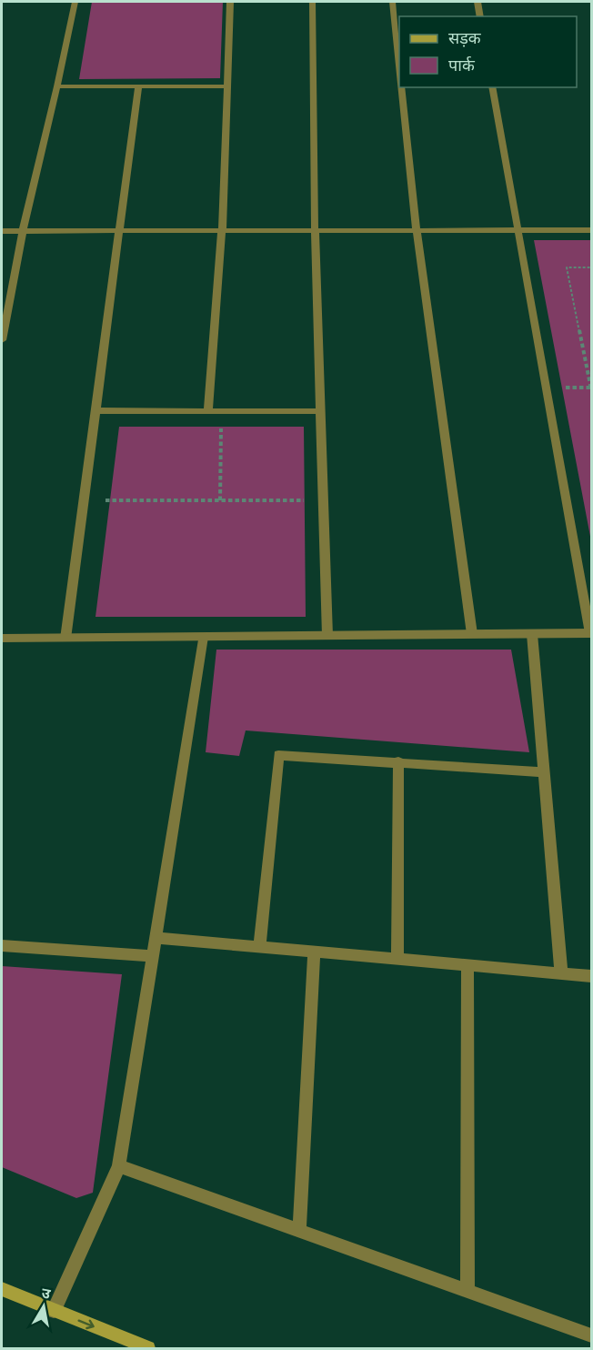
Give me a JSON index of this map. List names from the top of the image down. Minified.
{"legend":["सड़क","पार्क"],"north":"top"}
